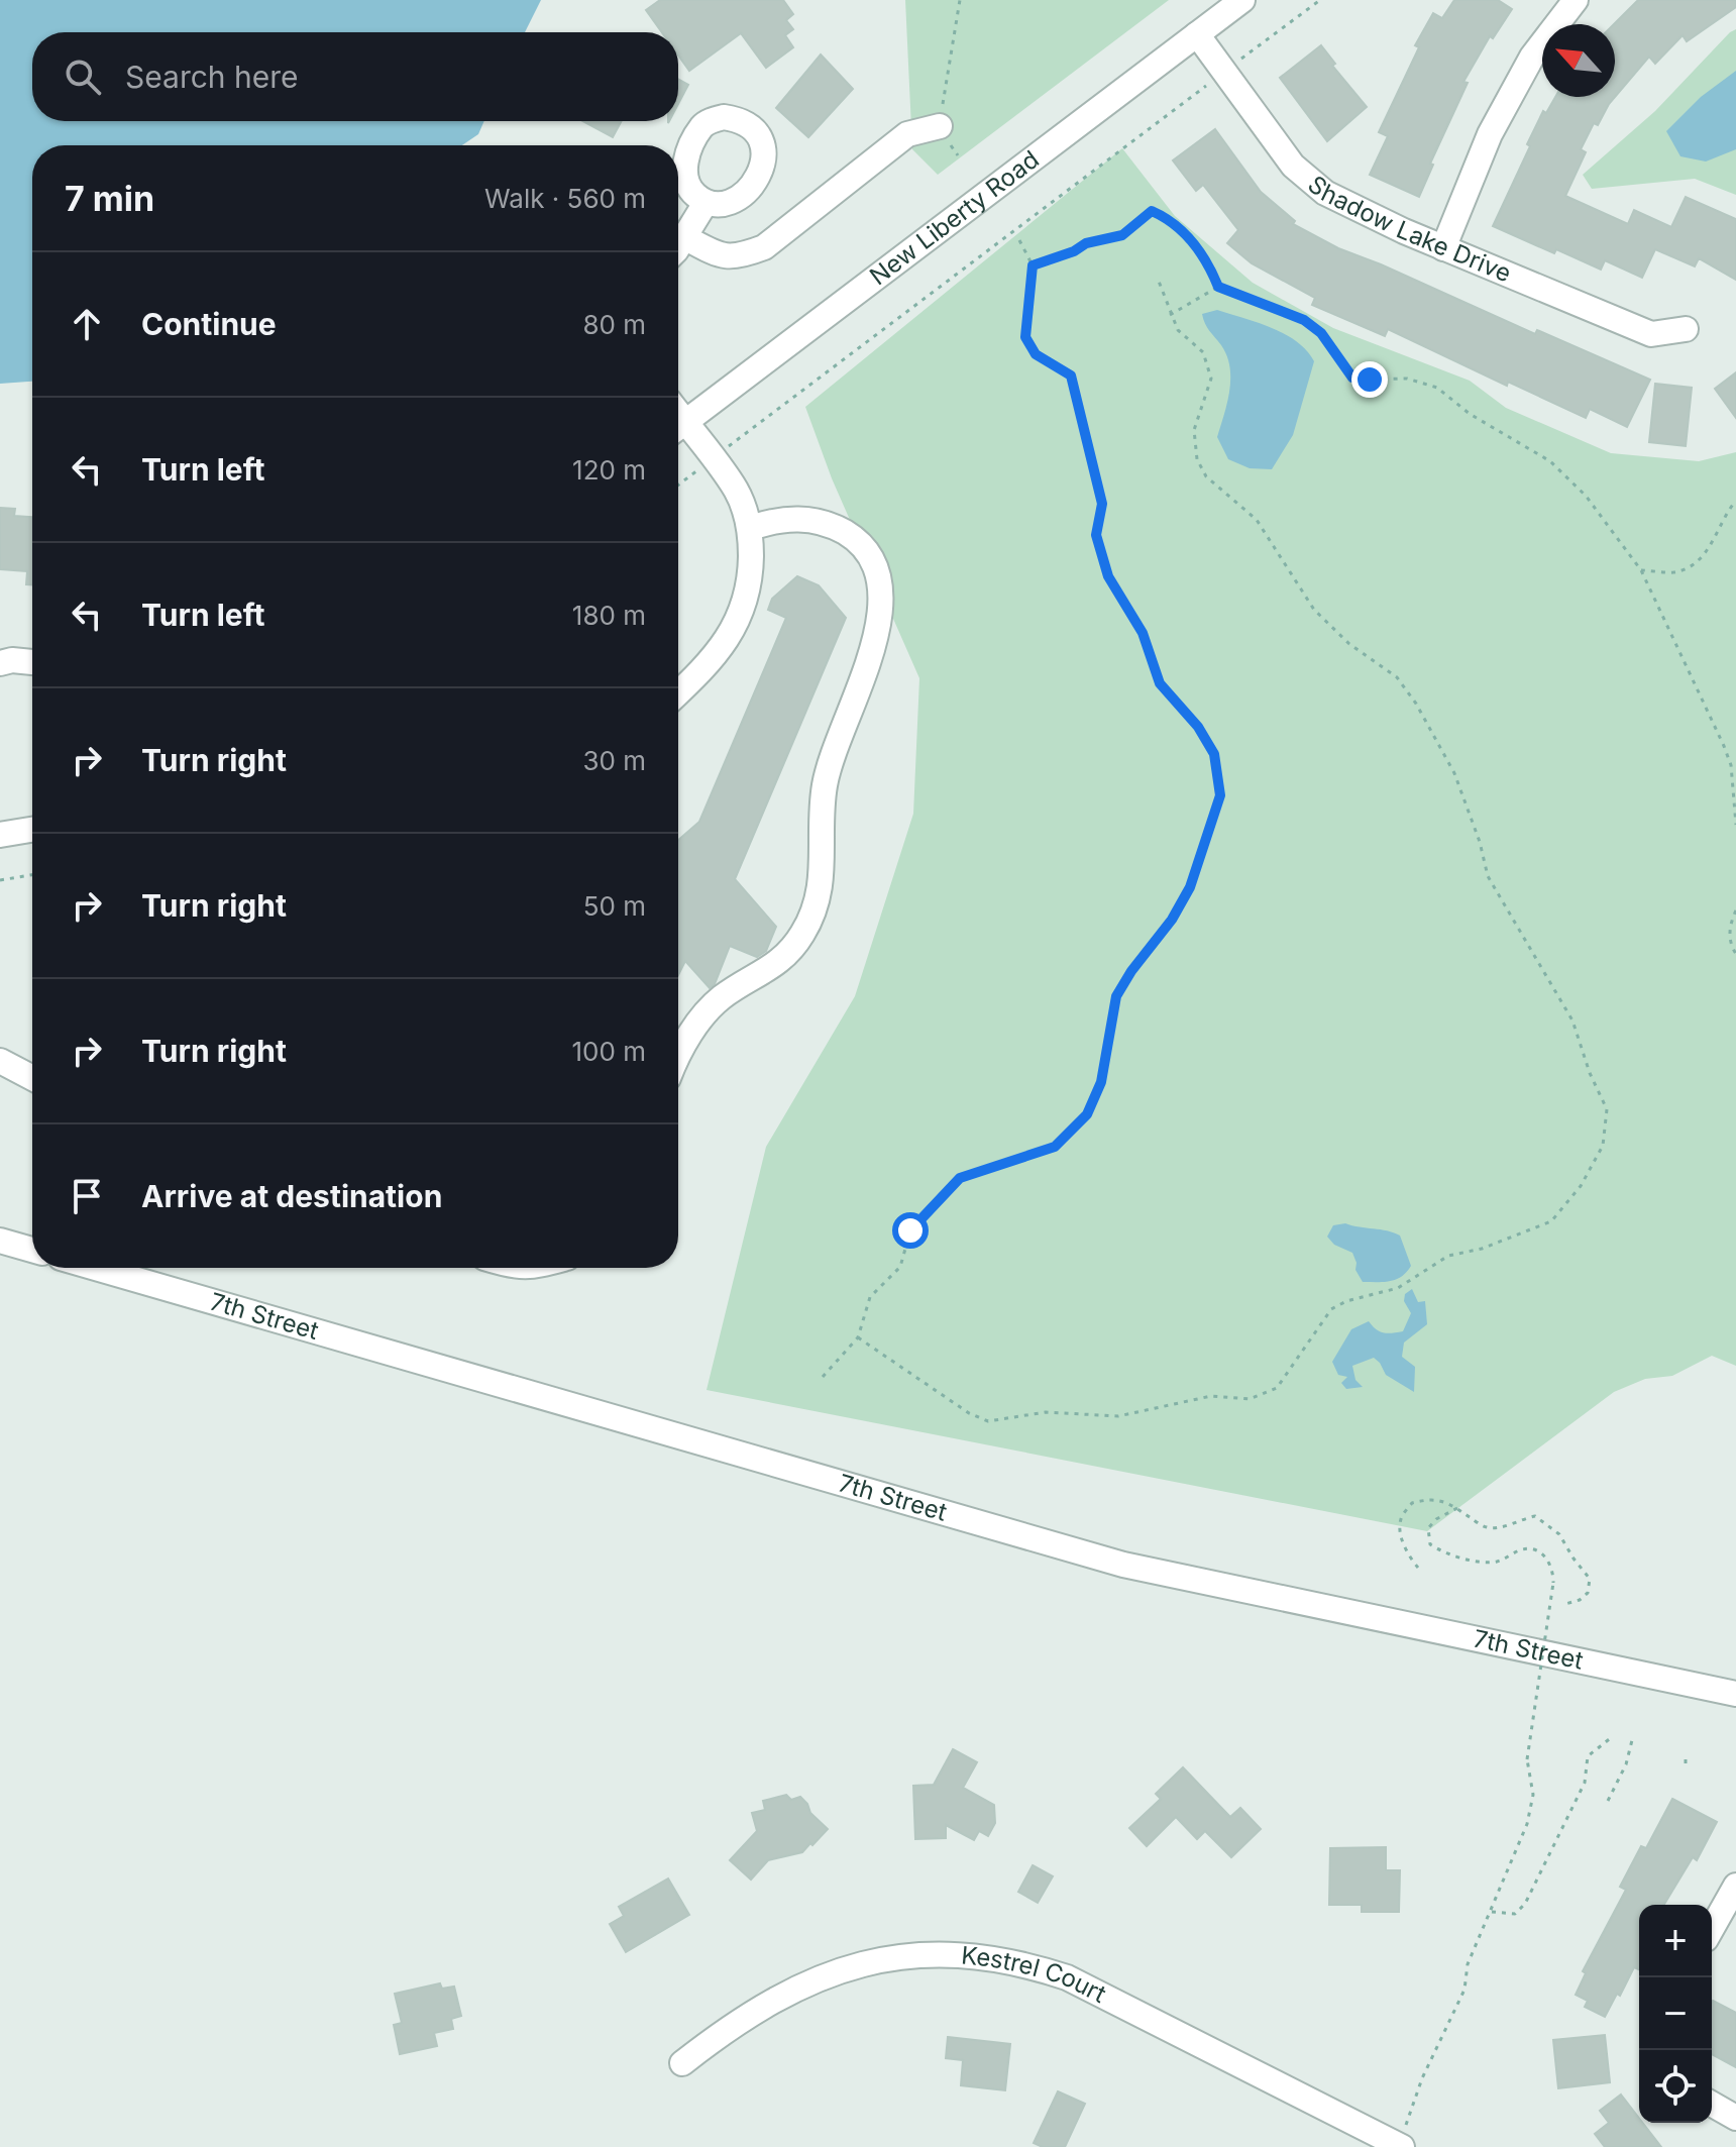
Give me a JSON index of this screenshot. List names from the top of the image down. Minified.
{"streets":{"street":["New Liberty Road","Shadow Lake Drive","7th Street","Kestrel Court"]},"crossings":[["New Liberty Road","Shadow Lake Drive"]],"north":"top left","page":{"search":"Search here","heading":["7 min","Walk · 560 m"],"list":[["Continue","80 m"],["Turn left","120 m"],["Turn left","180 m"],["Turn right","30 m"],["Turn right","50 m"],["Turn right","100 m"],"Arrive at destination"],"map_buttons":["+","−"]}}
